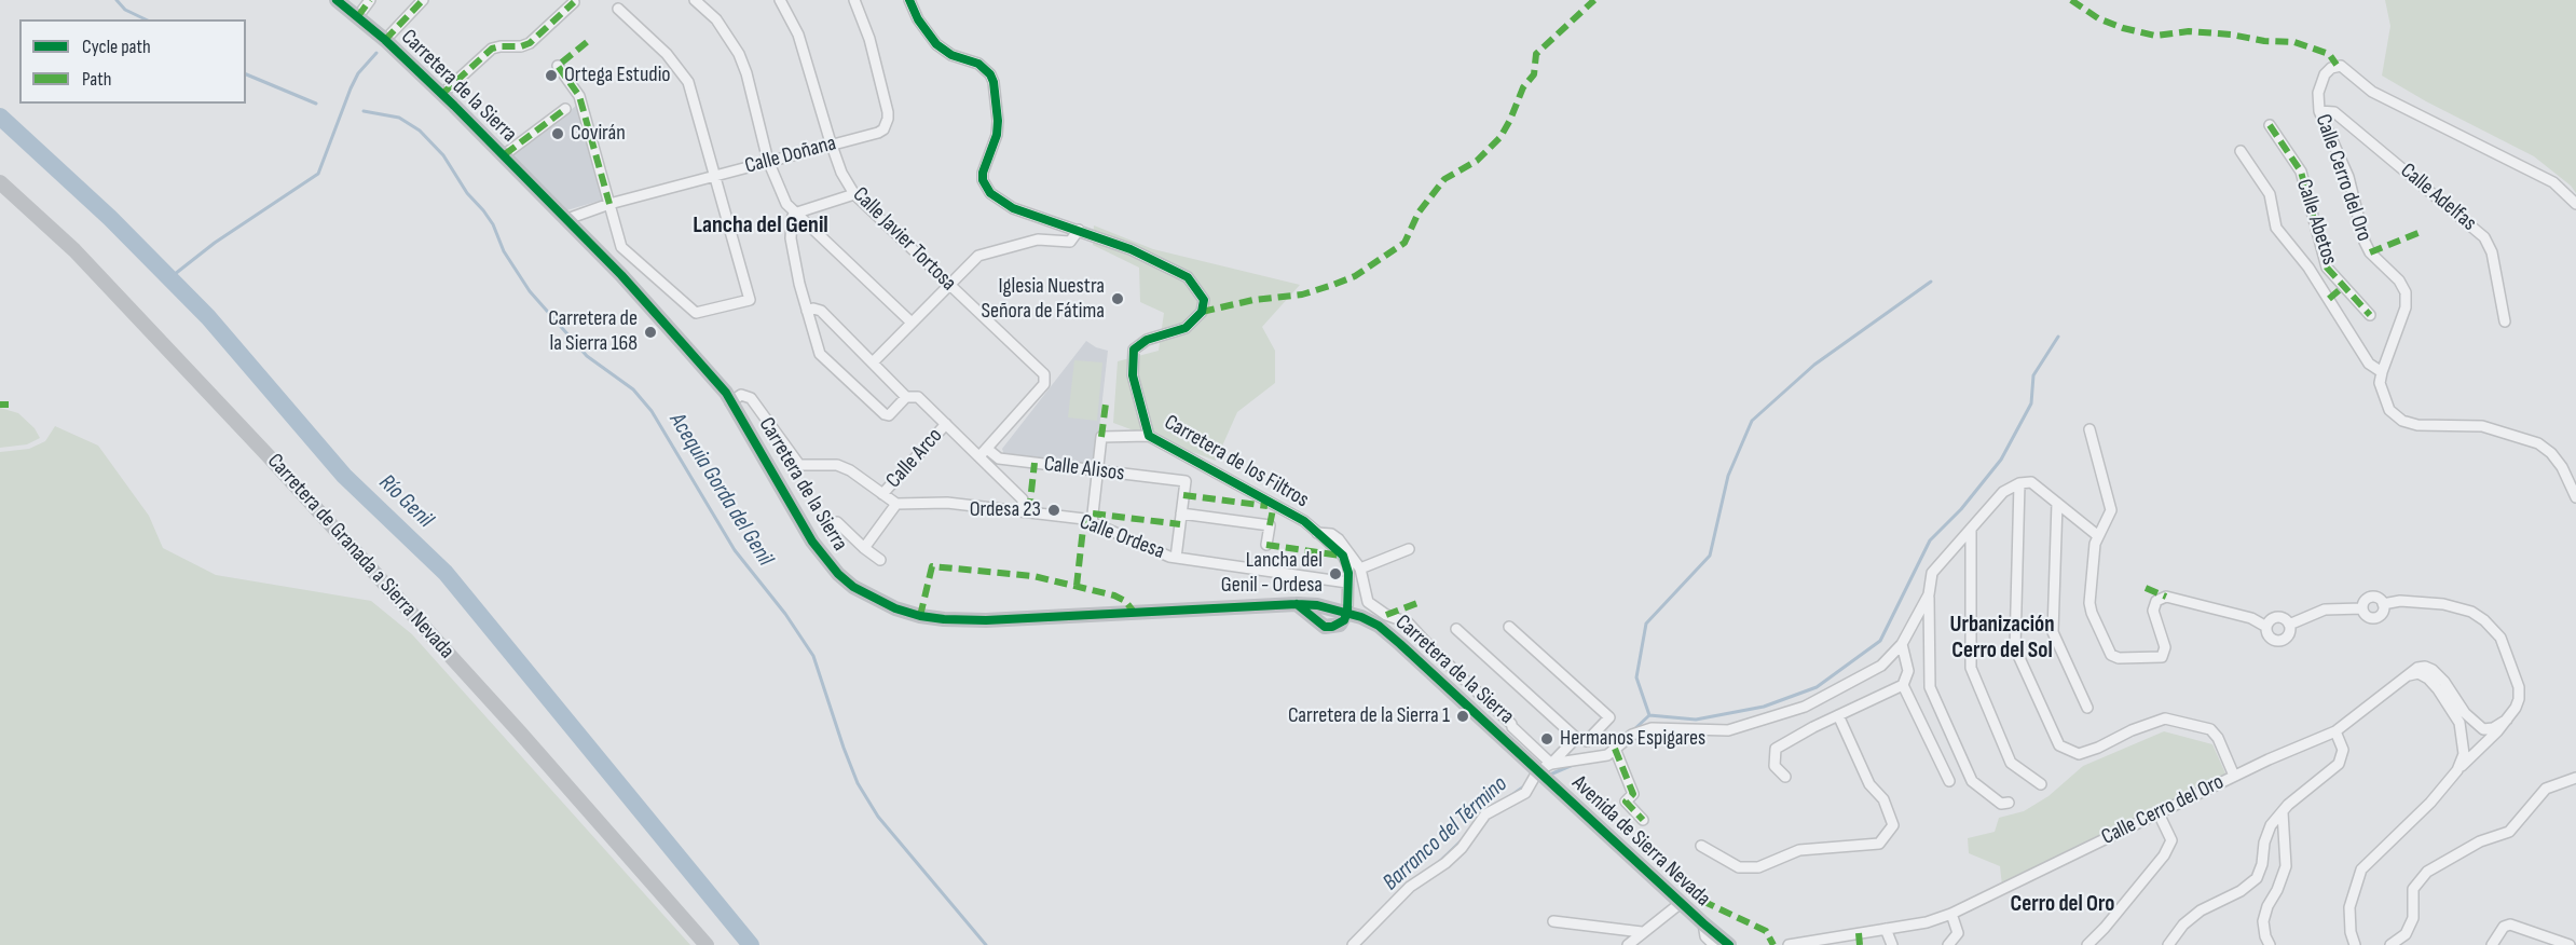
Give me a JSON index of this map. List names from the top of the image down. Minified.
{"streets":{"street":["Carretera de la Sierra","Calle Doñana","Calle Cerro del Oro","Calle Adelfas","Calle Abetos","Calle Javier Tortosa","Calle Arco","Carretera de los Filtros","Calle Alisos","Calle Ordesa","Carretera de Granada a Sierra Nevada","Avenida de Sierra Nevada"]},"crossings":[["Carretera de la Sierra","Calle Doñana"],["Carretera de la Sierra","Carretera de los Filtros"],["Carretera de la Sierra","Avenida de Sierra Nevada"],["Calle Doñana","Calle Javier Tortosa"],["Calle Cerro del Oro","Calle Adelfas"],["Calle Cerro del Oro","Calle Abetos"],["Calle Javier Tortosa","Calle Alisos"],["Carretera de los Filtros","Calle Ordesa"]],"districts":["Lancha del Genil","Urbanización Cerro del Sol","Cerro del Oro"],"water":["Acequia Gorda del Genil","Río Genil","Barranco del Término"],"places":["Ortega Estudio","Covirán","Iglesia Nuestra Señora de Fátima","Carretera de la Sierra 168","Ordesa 23","Lancha del Genil - Ordesa","Carretera de la Sierra 1","Hermanos Espigares"],"legend":["Cycle path","Path"]}
